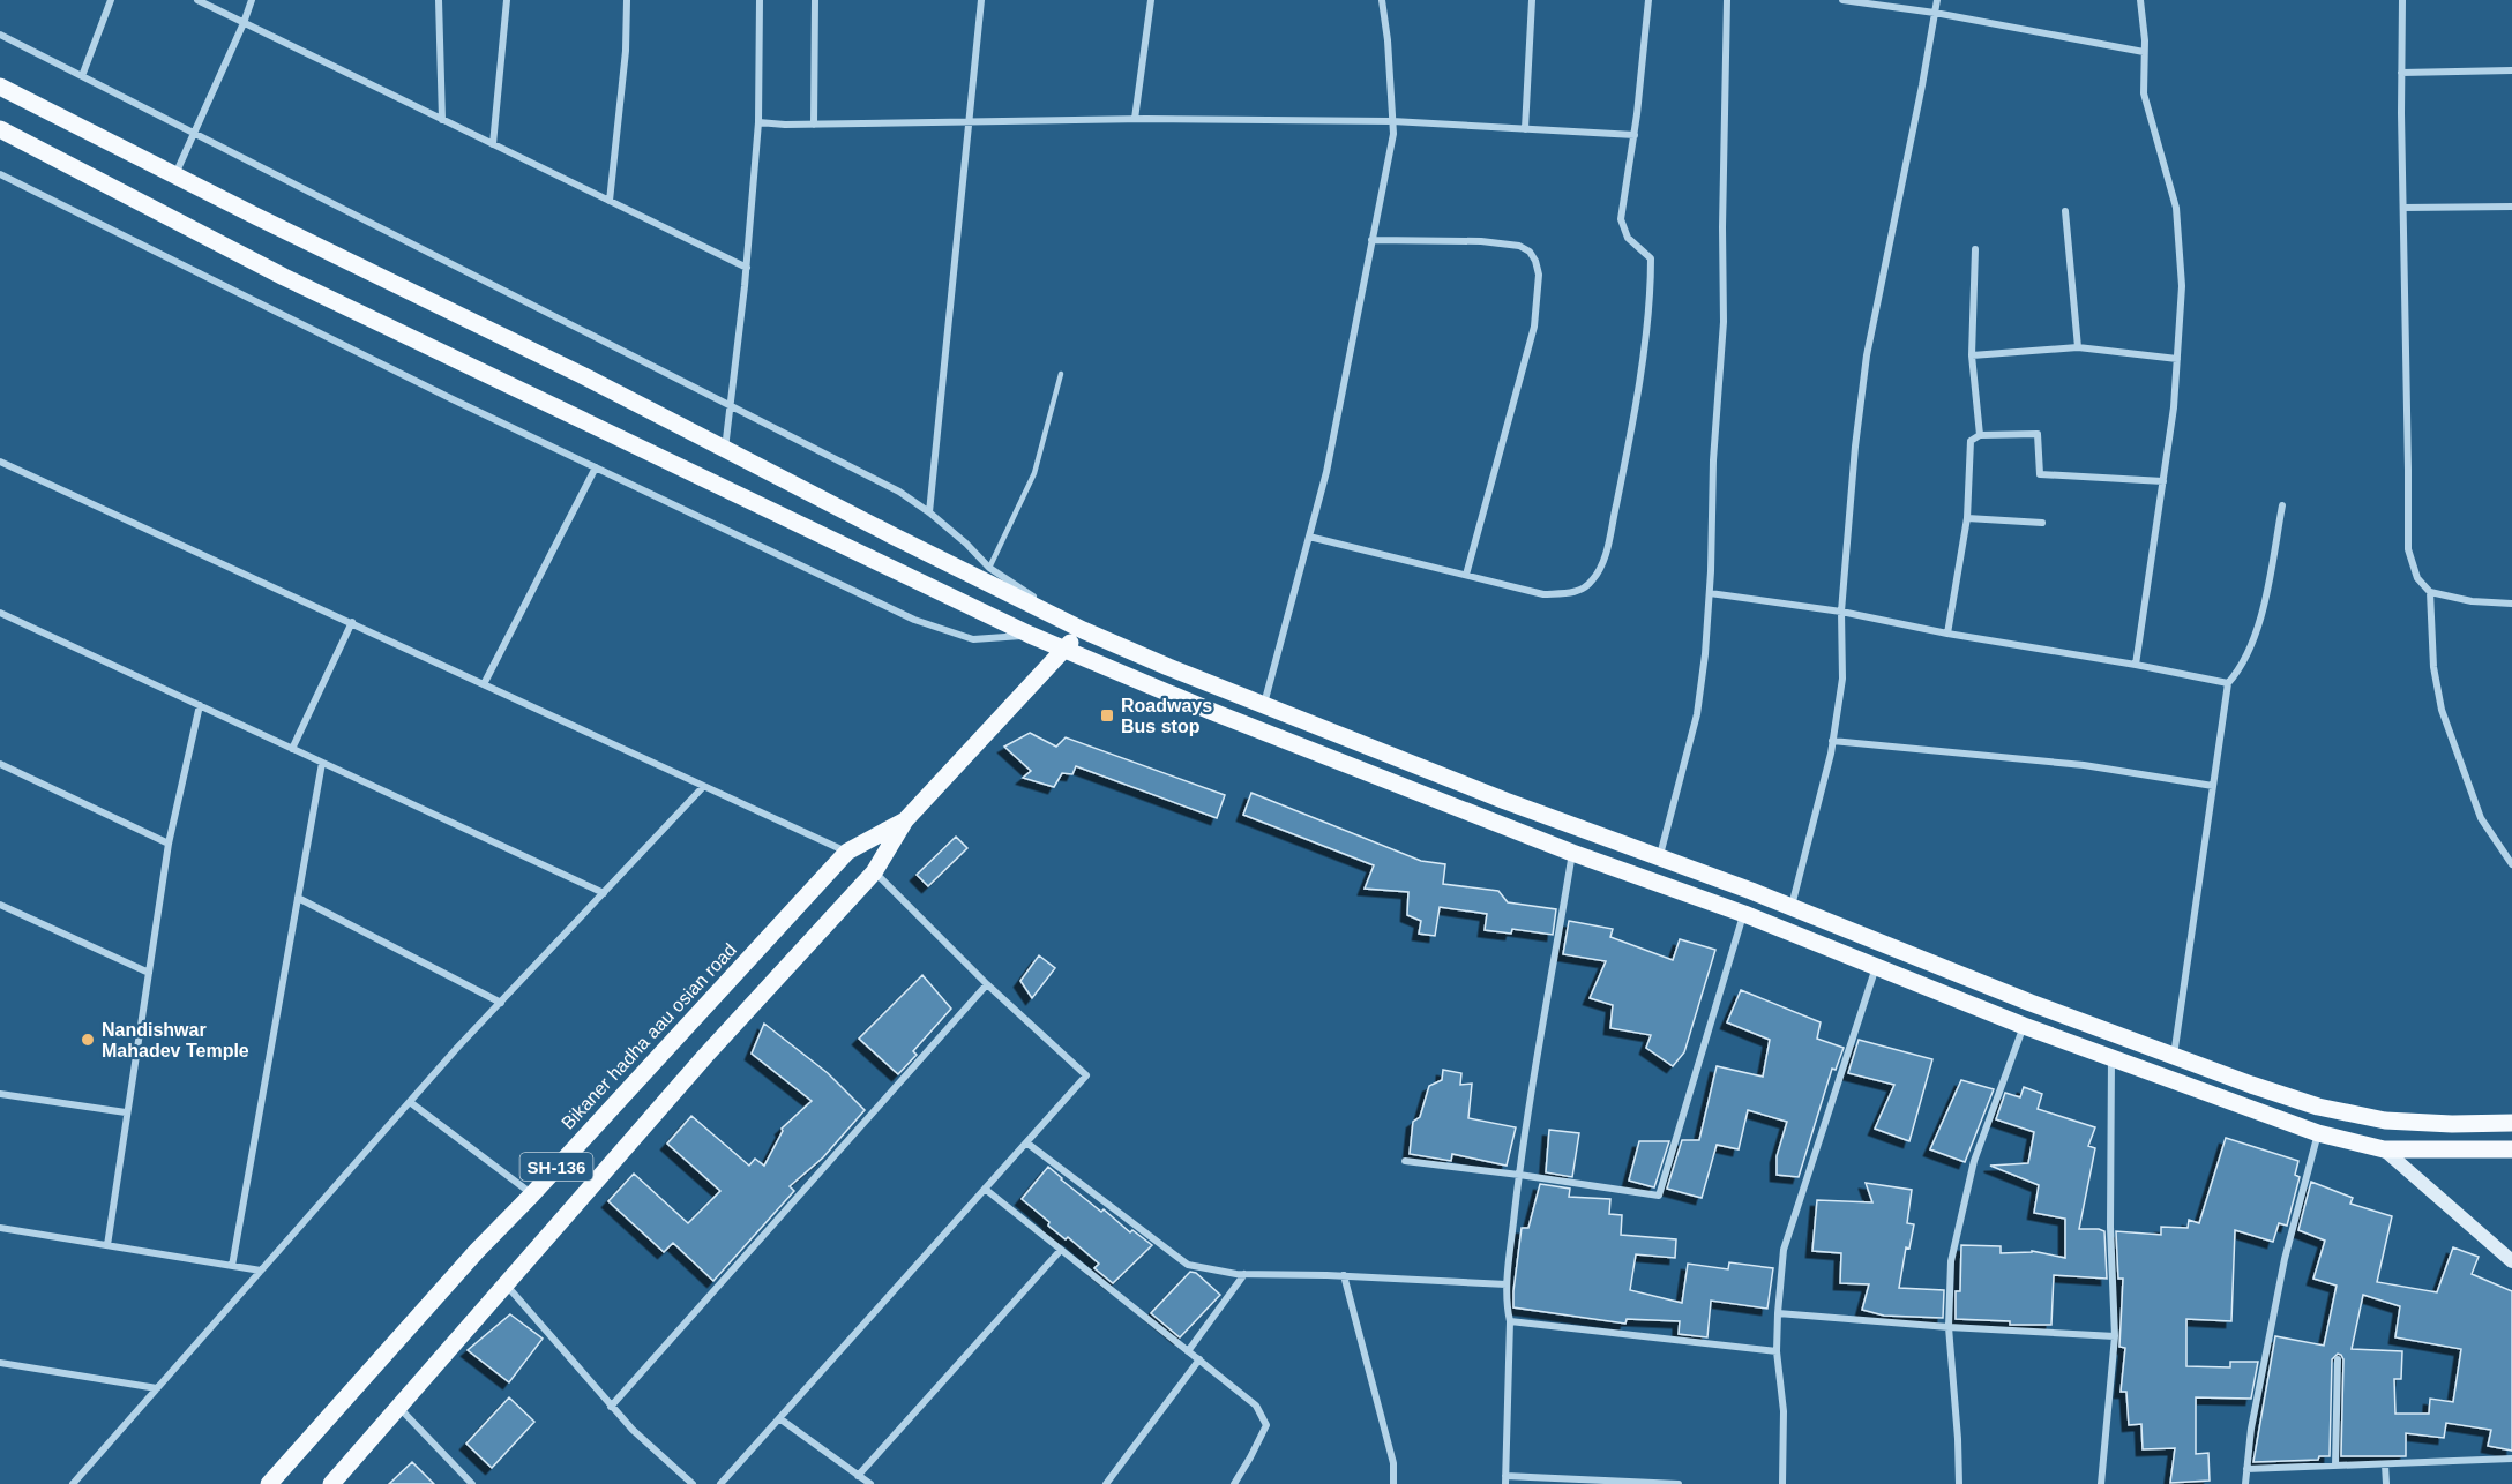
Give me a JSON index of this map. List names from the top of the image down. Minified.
{"streets":{"main road":["Bikaner hadha aau osian road","SH-136"]},"places":{"transit":["Roadways Bus stop"],"other":["Nandishwar Mahadev Temple"]}}
